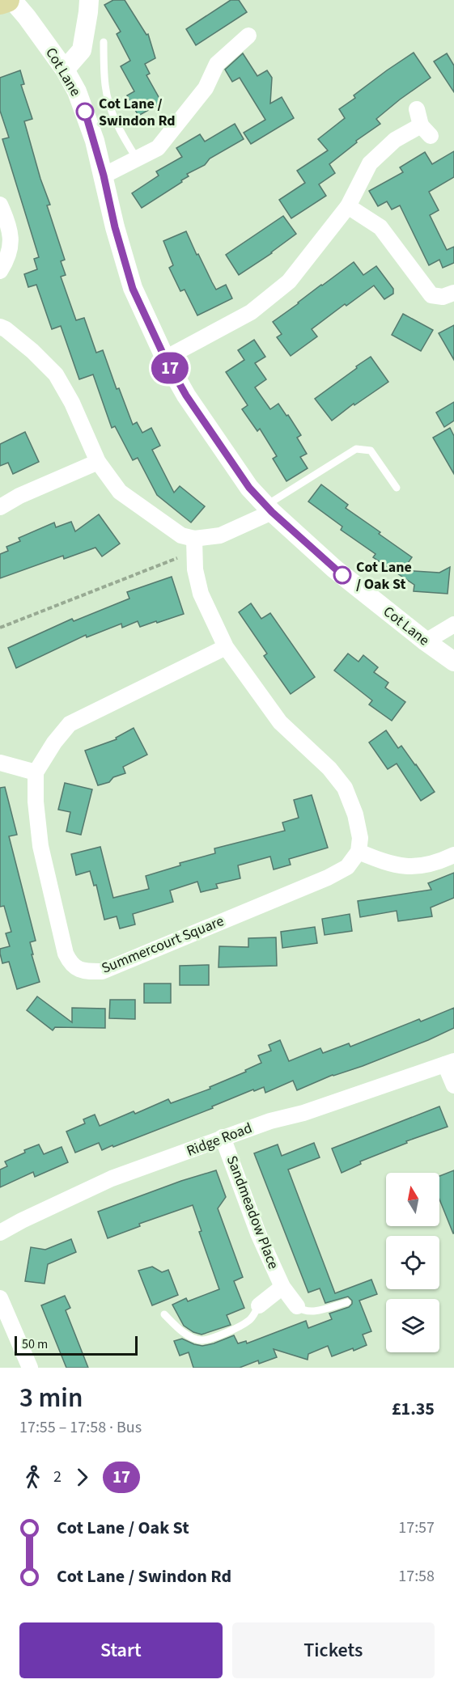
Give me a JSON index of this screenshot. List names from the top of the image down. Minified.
{"streets":{"street":["Cot Lane","Summercourt Square","Ridge Road","Sandmeadow Place"]},"crossings":[["Ridge Road","Sandmeadow Place"]],"places":["Cot Lane / Swindon Rd","Cot Lane / Oak St"],"lines":["bus line 17"],"scale_bar":"50 m","north":"top","page":{"on_map":"17","scale":"50 m","heading":["3 min","17:55 – 17:58 · Bus","£1.35"],"legs":["2","17"],"list":[{"name":"Cot Lane / Oak St","value":"17:57"},{"name":"Cot Lane / Swindon Rd","value":"17:58"}],"buttons":["Start","Tickets"]}}
